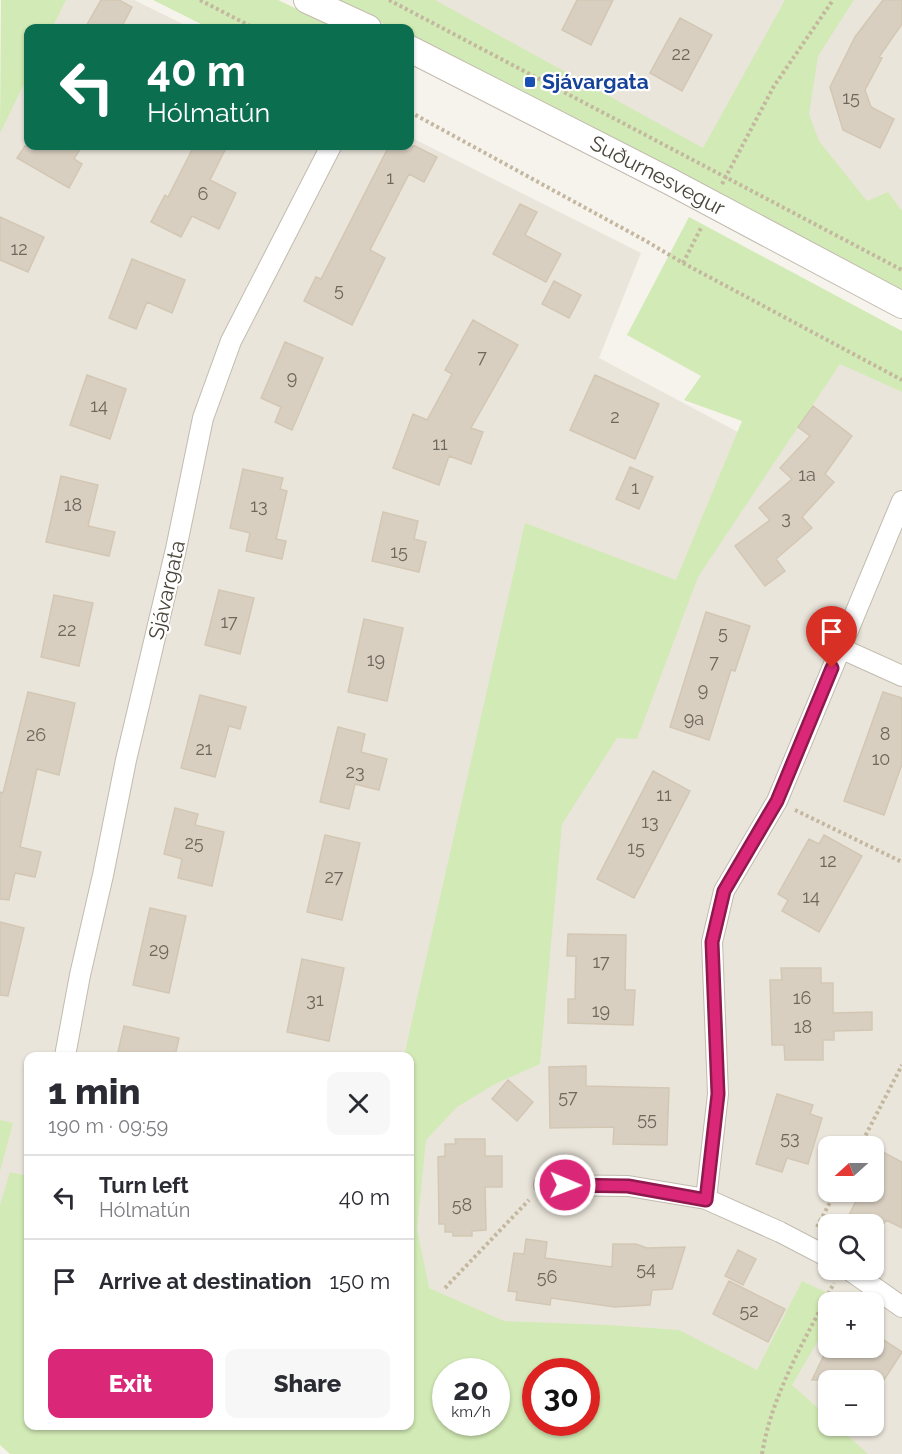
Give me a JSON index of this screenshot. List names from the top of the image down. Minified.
{"streets":{"street":["Suðurnesvegur","Sjávargata"]},"places":{"transit":["Sjávargata"]},"house_numbers":["22","15","1","6","12","5","7","9","14","2","11","1a","1","18","13","3","15","17","22","5","19","7","9","9a","8","26","21","10","23","11","13","25","15","12","27","14","29","17","16","31","19","18","57","55","53","58","54","56","52"],"north":"left","page":{"turn":["40 m","Hólmatún"],"heading":["1 min","190 m · 09:59"],"map_buttons":["+","−"],"list":[{"name":"Turn left","note":"Hólmatún","value":"40 m"},{"name":"Arrive at destination","value":"150 m"}],"buttons":["Exit","Share"],"speed":"20 km/h","limit":"30"}}
